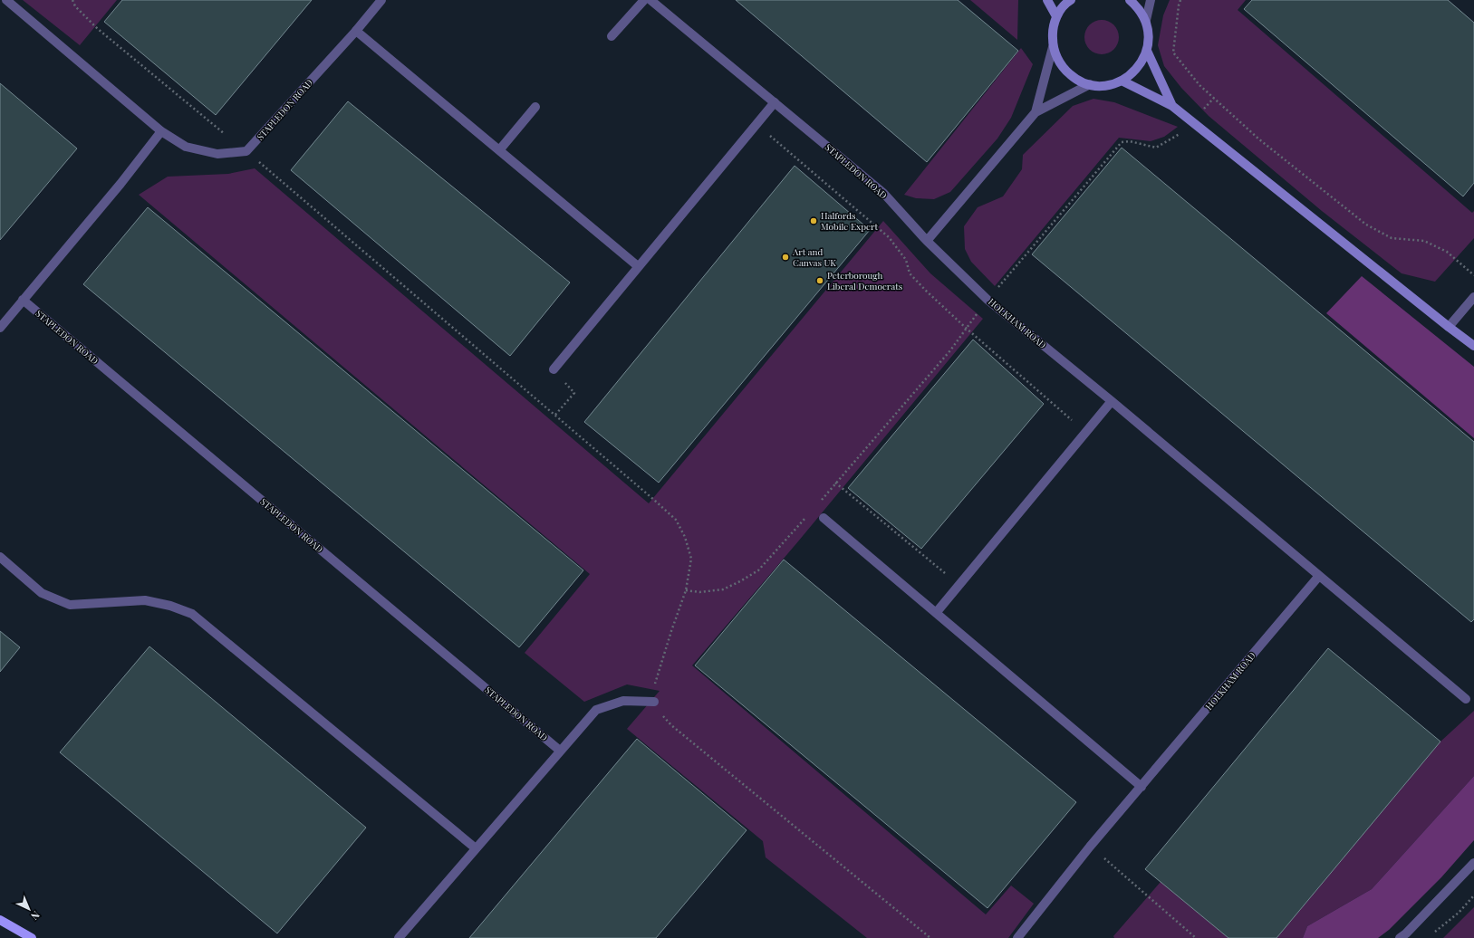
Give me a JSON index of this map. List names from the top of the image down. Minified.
{"streets":{"street":["STAPLEDON ROAD","HOLKHAM ROAD"]},"crossings":[["STAPLEDON ROAD","HOLKHAM ROAD"]],"places":["Halfords Mobile Expert","Art and Canvas UK","Peterborough Liberal Democrats"],"north":"bottom right"}
